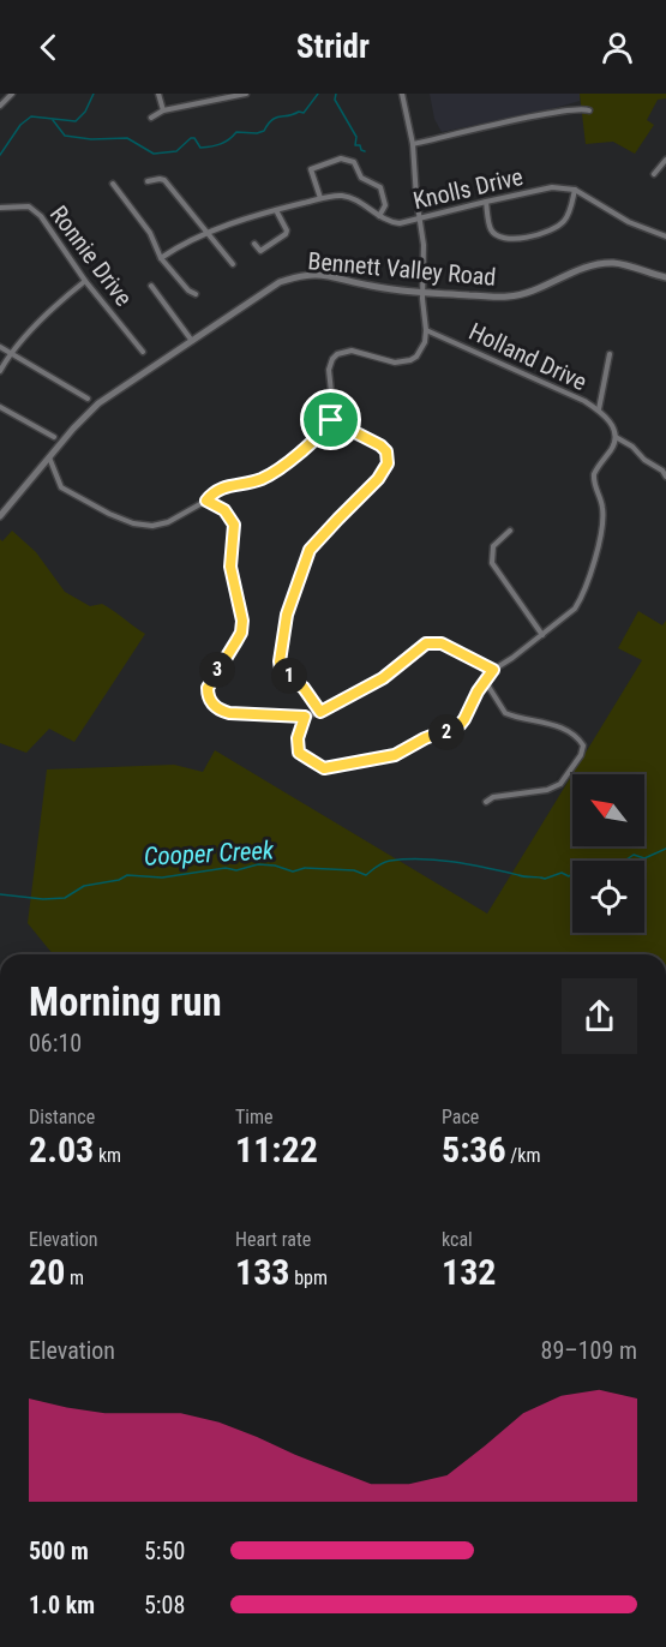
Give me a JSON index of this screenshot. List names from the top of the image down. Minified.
{"streets":{"street":["Knolls Drive","Ronnie Drive","Bennett Valley Road","Holland Drive"]},"water":["Cooper Creek"],"north":"top left","page":{"header":"Stridr","pins":["3","1","2"],"heading":["Morning run","06:10"],"stats":[["Distance","2.03 km"],["Time","11:22"],["Pace","5:36 /km"],["Elevation","20 m"],["Heart rate","133 bpm"],["kcal","132"]],"chart":["Elevation","89–109 m"],"list":[{"name":"500 m","note":"5:50"},{"name":"1.0 km","note":"5:08"}]}}
